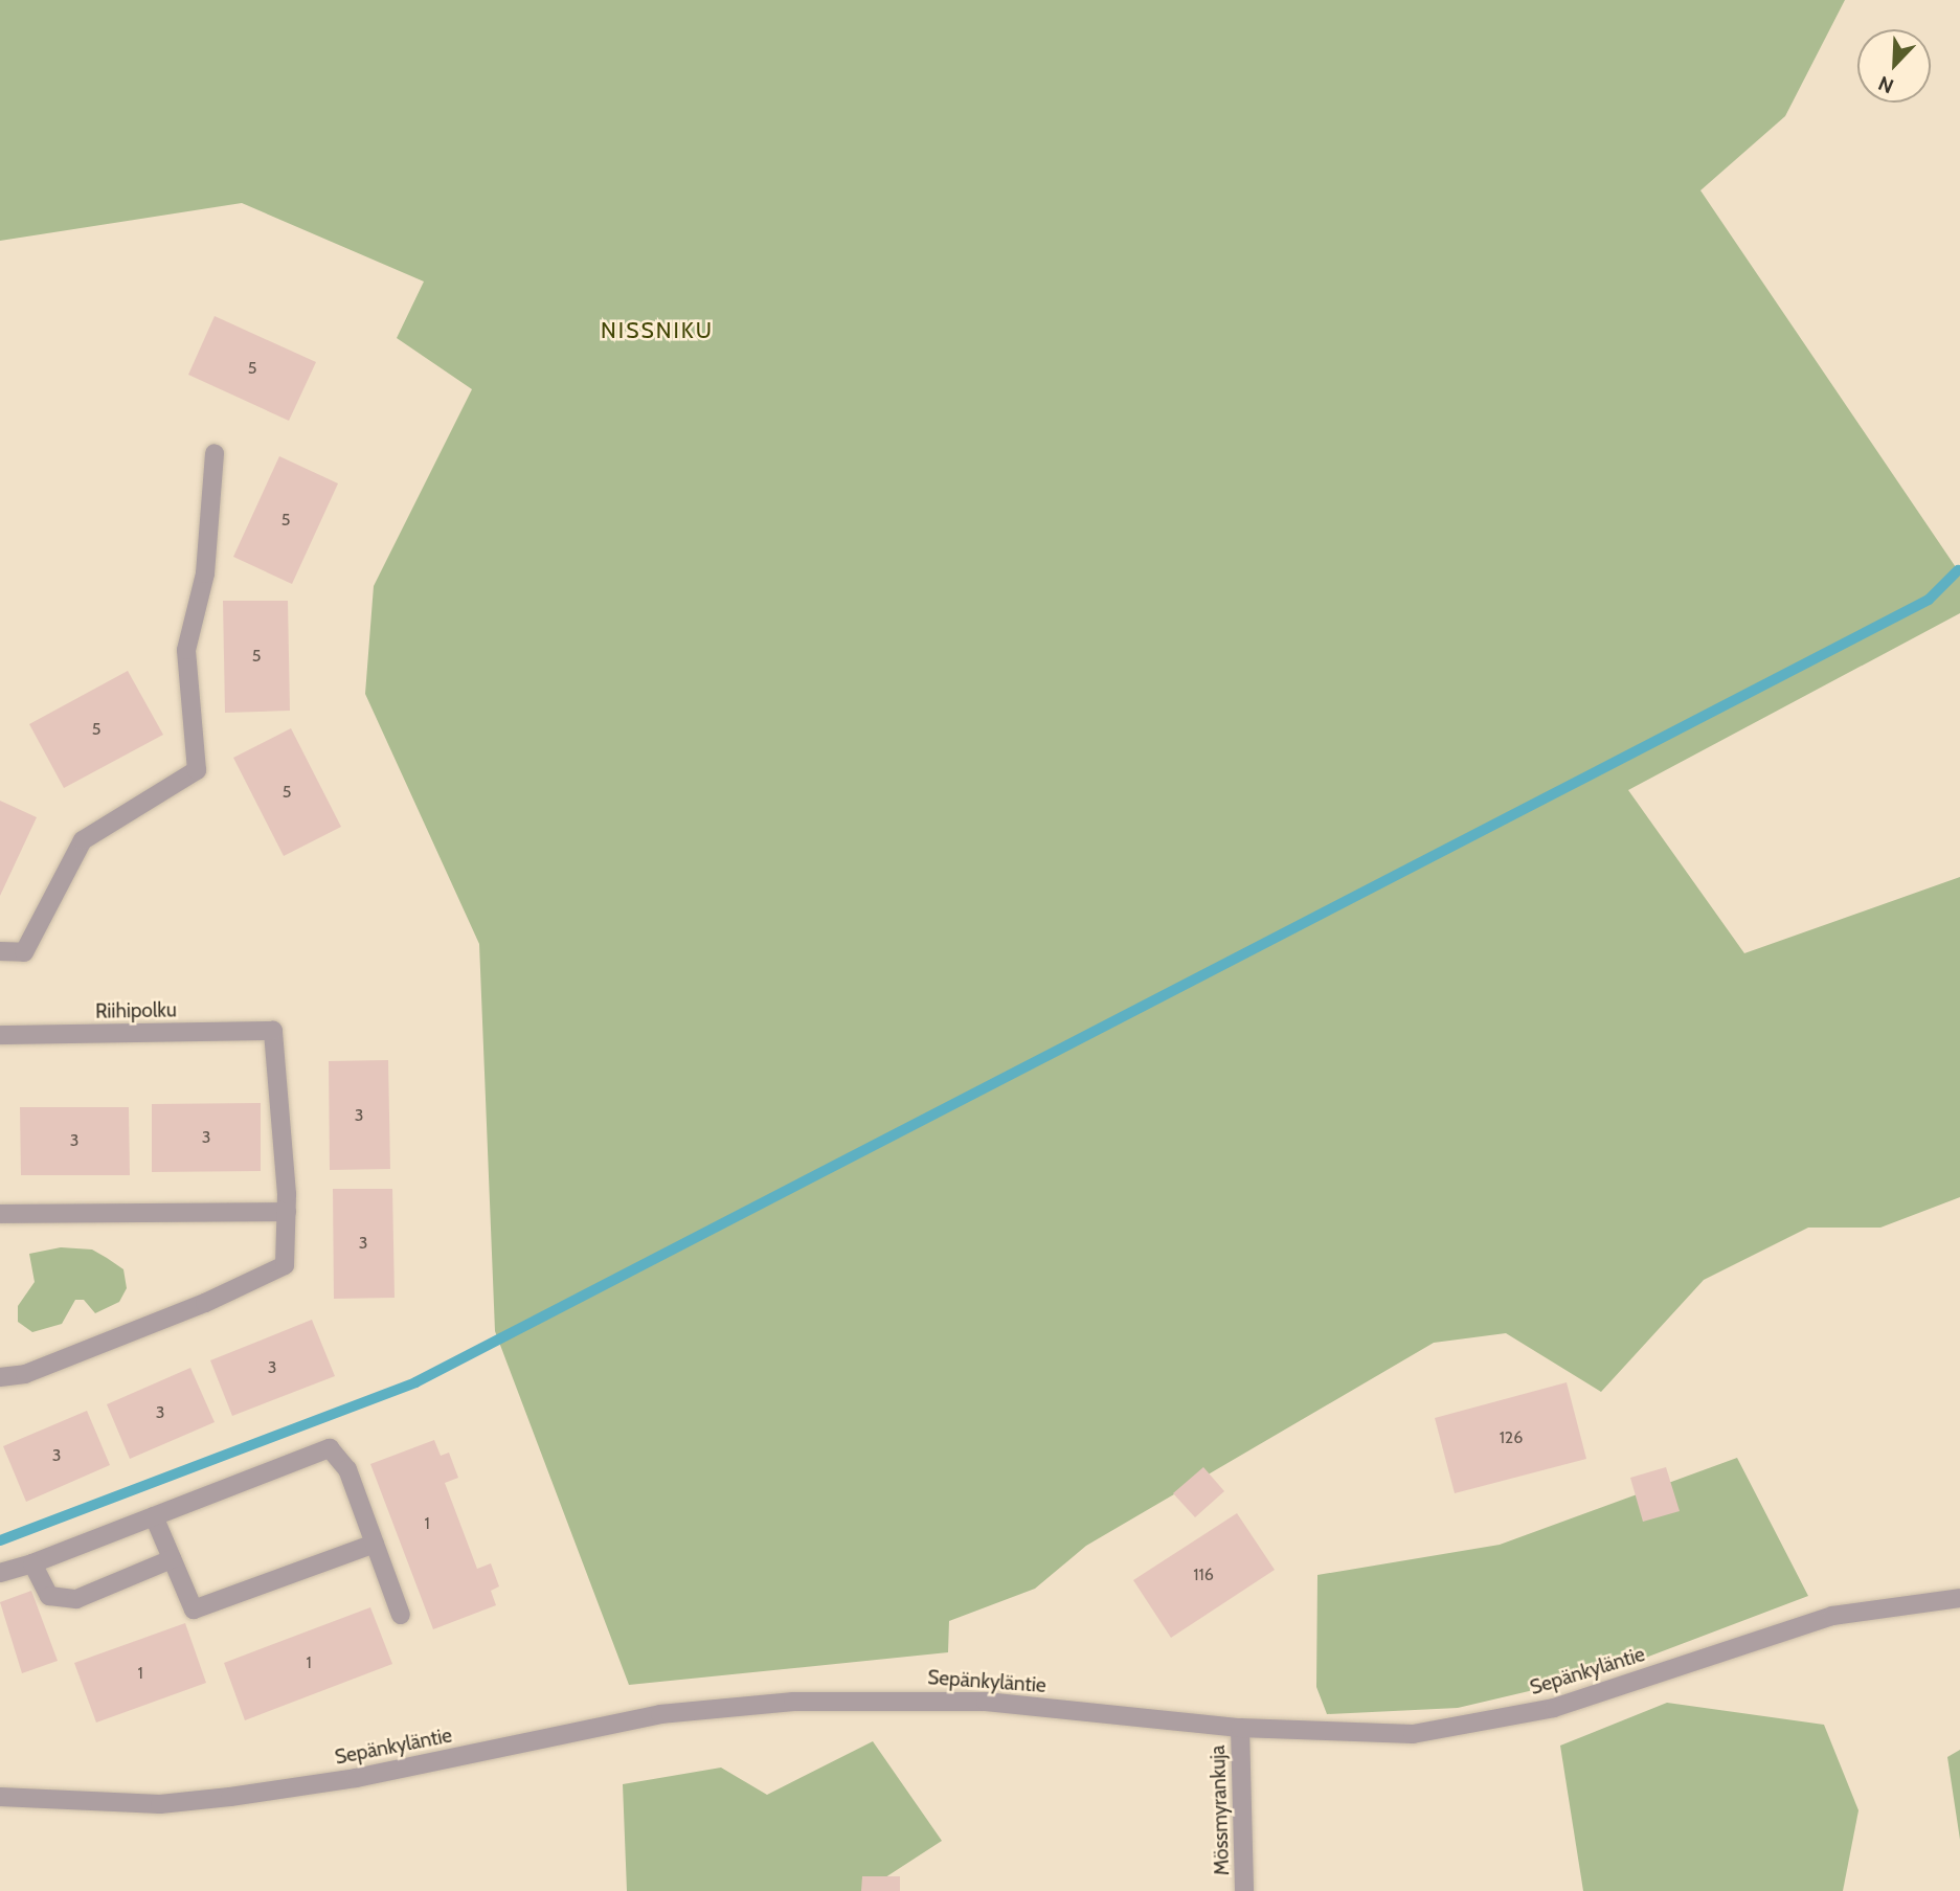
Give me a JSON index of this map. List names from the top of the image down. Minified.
{"streets":{"street":["Riihipolku","Sepänkyläntie","Mössmyrankuja"]},"crossings":[["Sepänkyläntie","Mössmyrankuja"]],"districts":["NISSNIKU"],"house_numbers":["5","5","5","5","5","3","3","3","3","3","3","126","3","1","116","1","1"],"north":"bottom left"}
